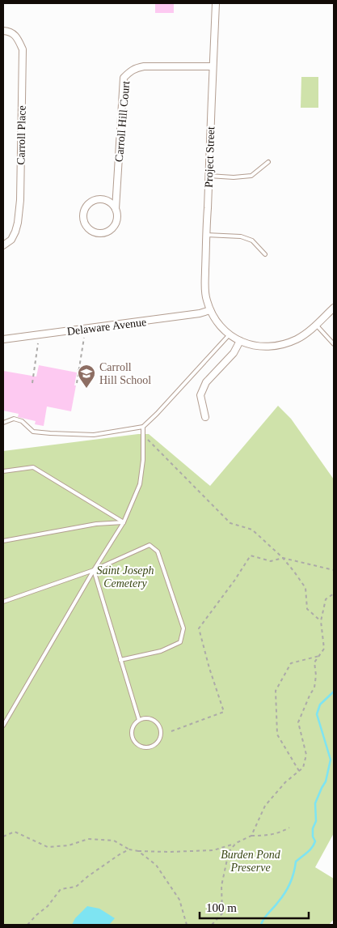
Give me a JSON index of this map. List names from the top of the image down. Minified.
{"streets":{"street":["Carroll Hill Court","Carroll Place","Project Street","Delaware Avenue"]},"crossings":[["Carroll Hill Court","Project Street"],["Project Street","Delaware Avenue"]],"parks":["Saint Joseph Cemetery","Burden Pond Preserve"],"places":{"school or university":["Carroll Hill School"]},"scale_bar":"100 m"}
